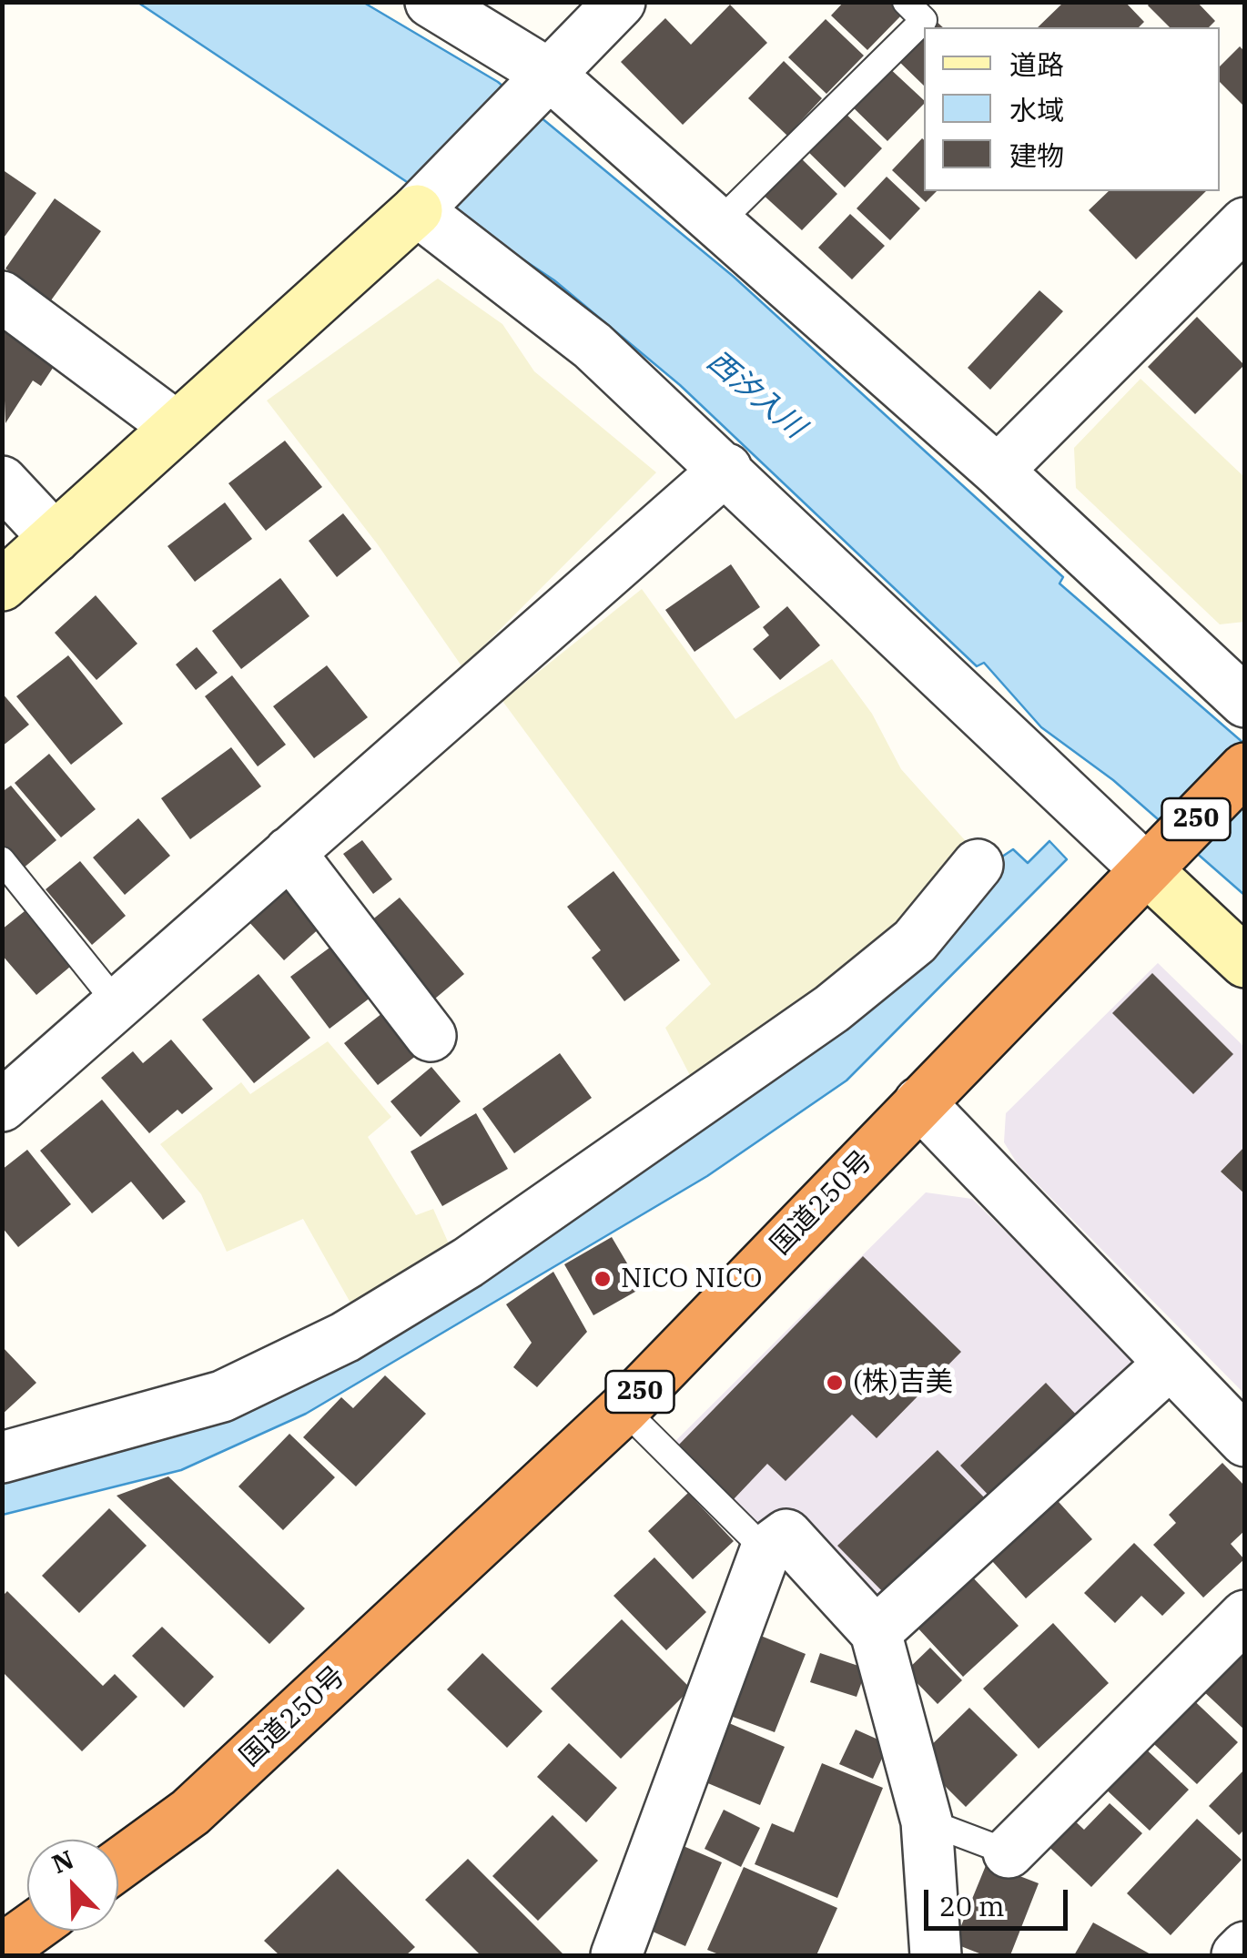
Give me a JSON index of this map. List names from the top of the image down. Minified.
{"streets":{"highway":["250","国道250号"]},"water":["西汐入川"],"places":["NICO NICO","(株)吉美"],"legend":["道路","水域","建物"],"scale_bar":"20 m","north":"top left"}
